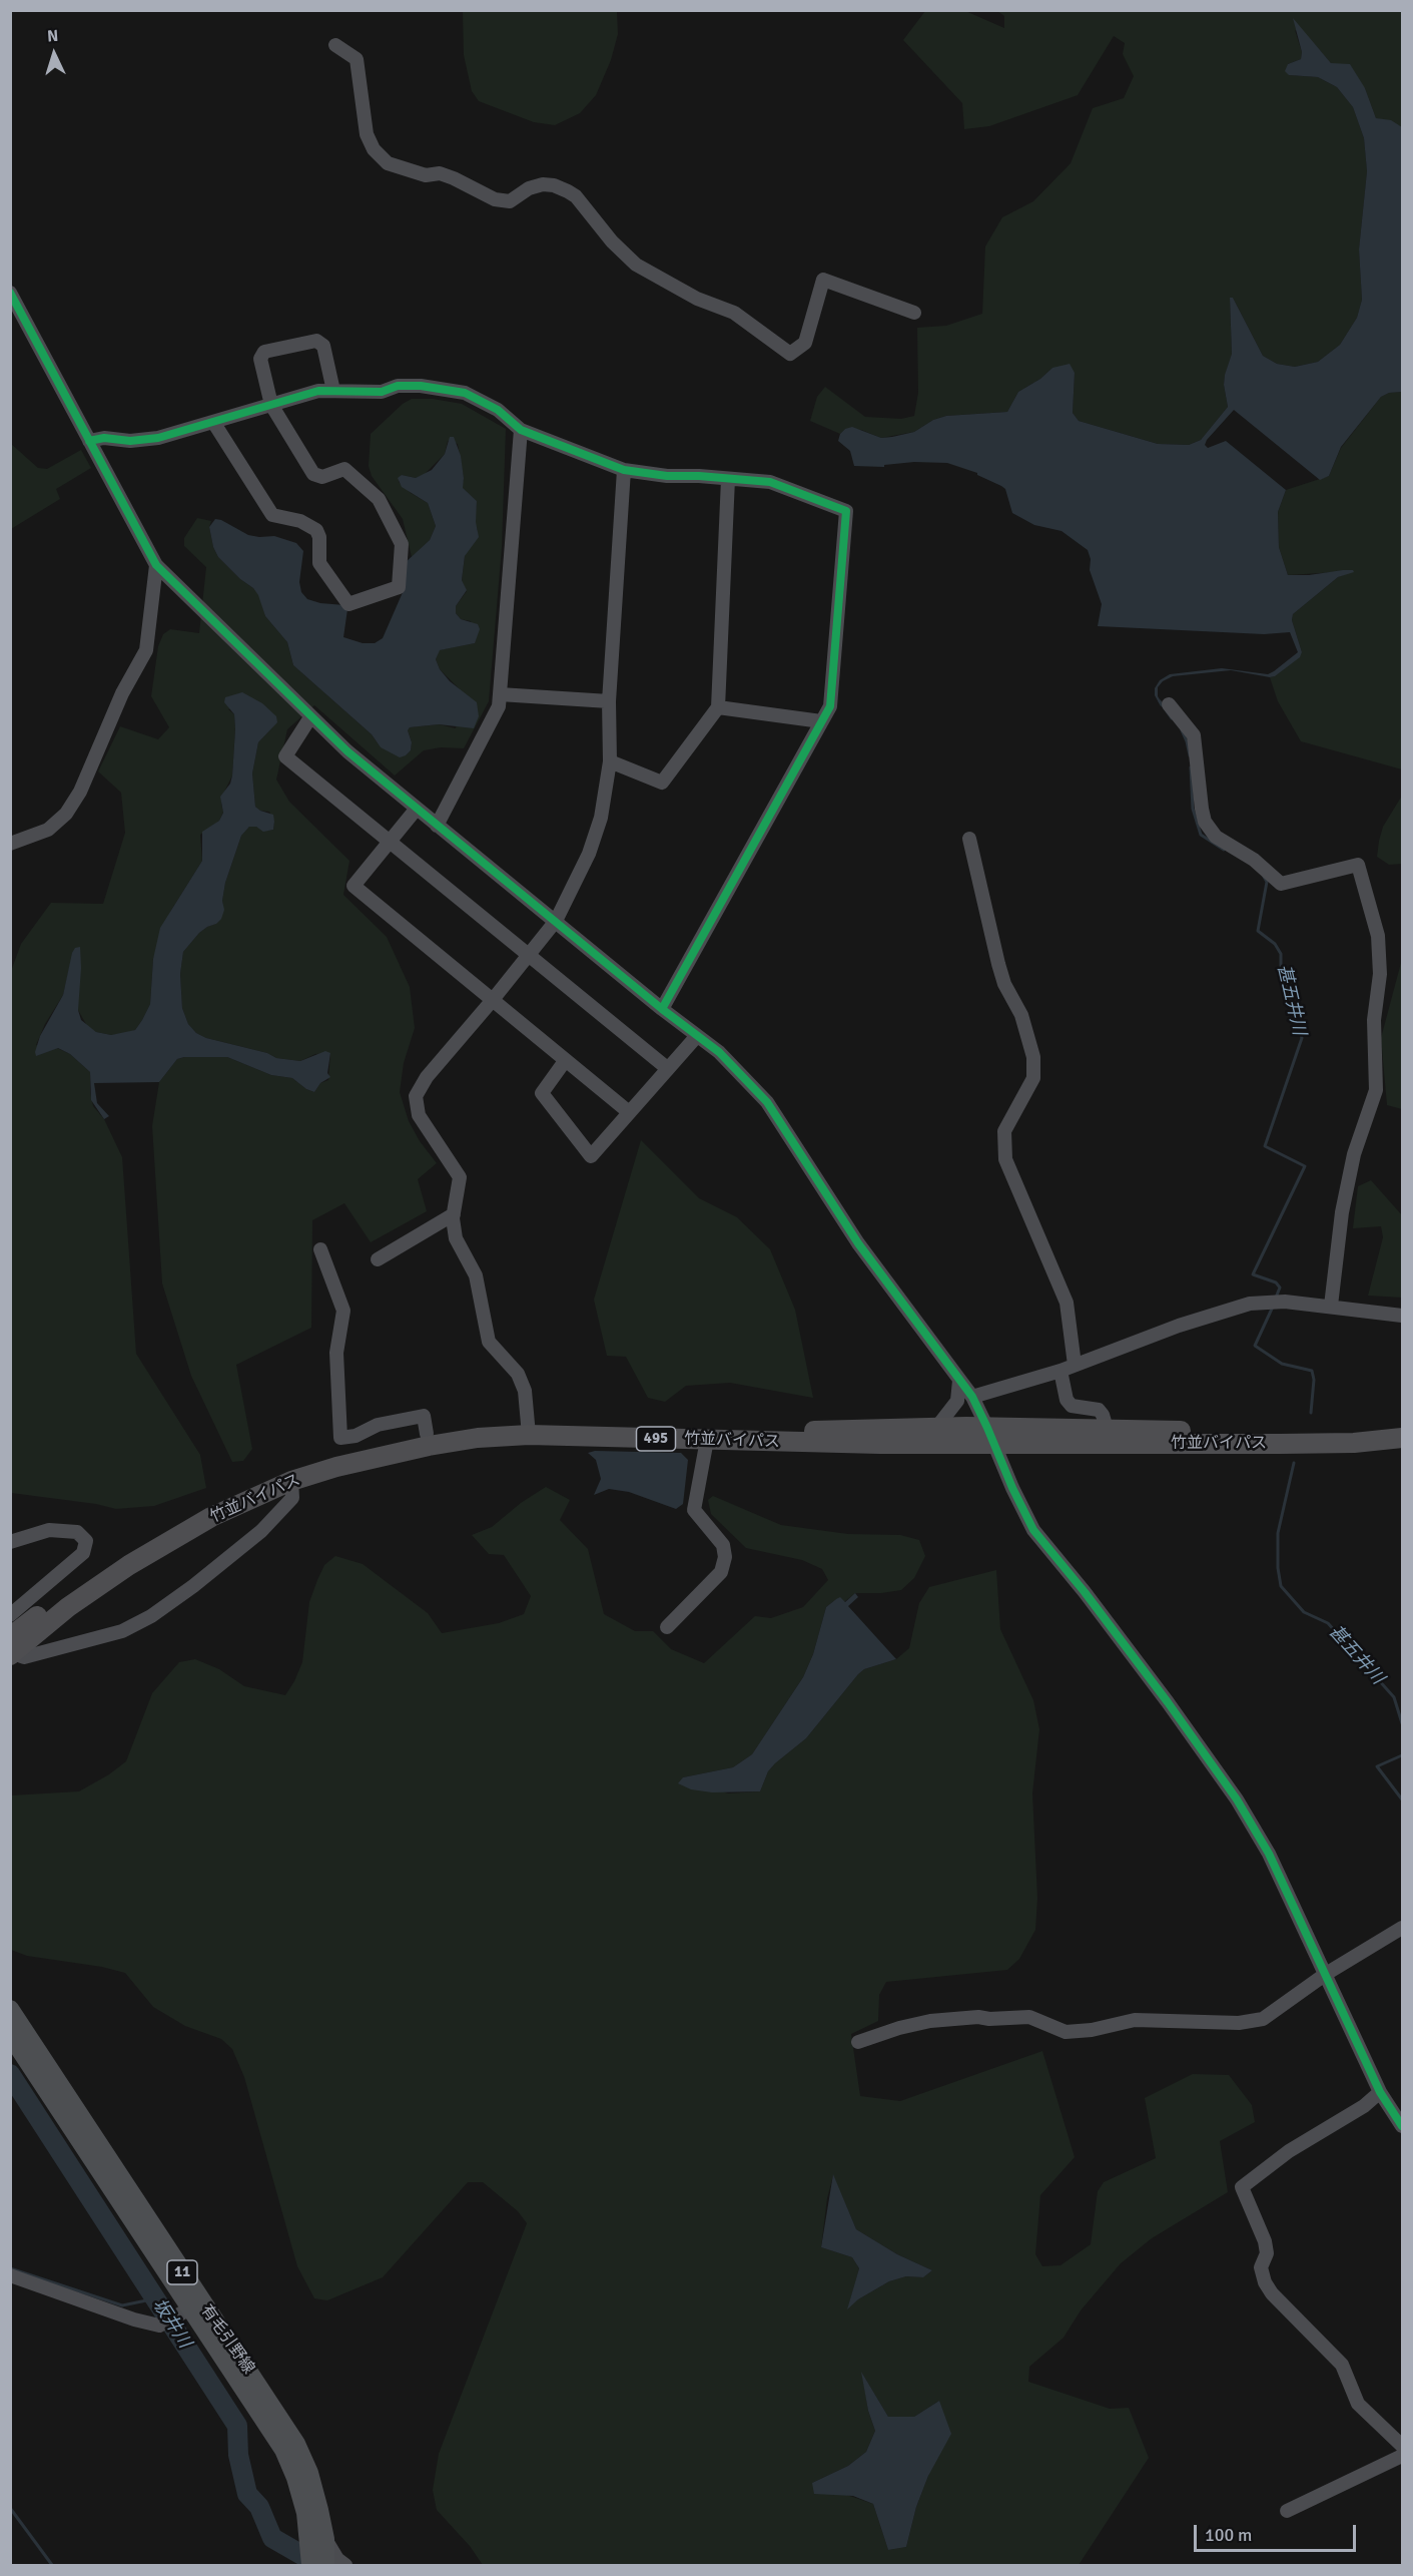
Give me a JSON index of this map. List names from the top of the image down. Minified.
{"streets":{"highway":["495","竹並バイパス"],"main road":["11","有毛引野線"]},"water":["甚五井川","坂井川"],"scale_bar":"100 m","north":"top"}
